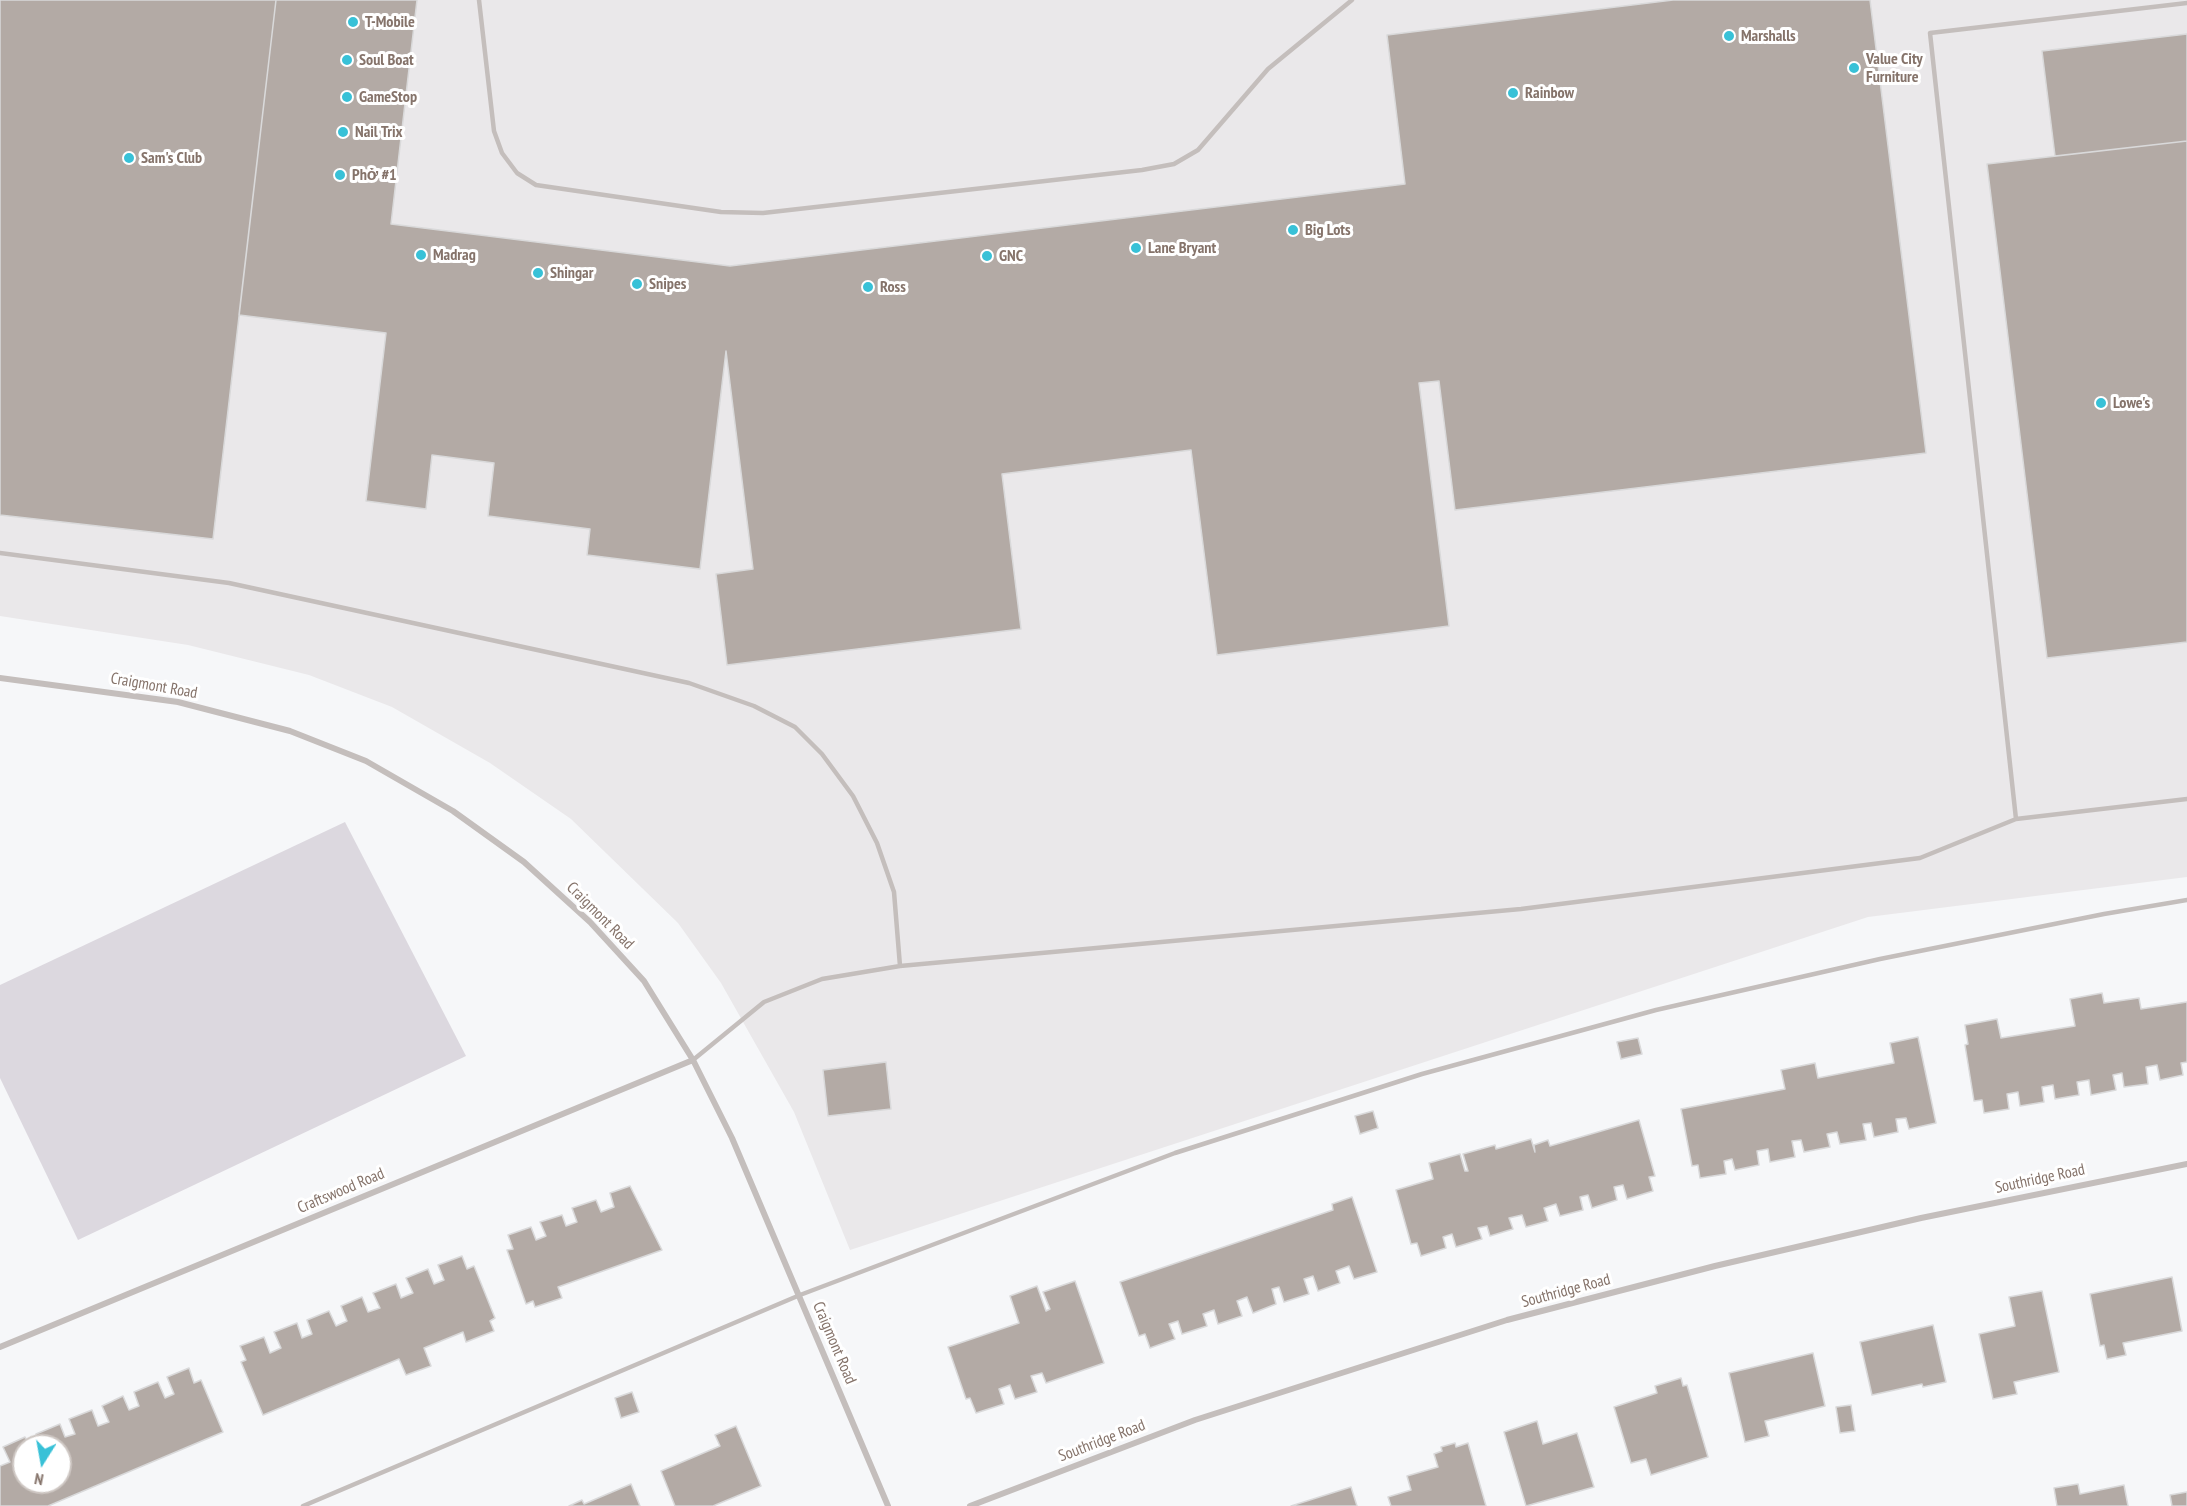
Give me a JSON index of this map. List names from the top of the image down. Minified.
{"streets":{"street":["Craigmont Road","Southridge Road","Craftswood Road"]},"crossings":[["Craigmont Road","Craftswood Road"]],"places":["T-Mobile","Marshalls","Soul Boat","Value City Furniture","Rainbow","GameStop","Nail Trix","Sam's Club","Phở #1","Big Lots","Lane Bryant","Madrag","GNC","Shingar","Snipes","Ross","Lowe's"],"north":"bottom"}
